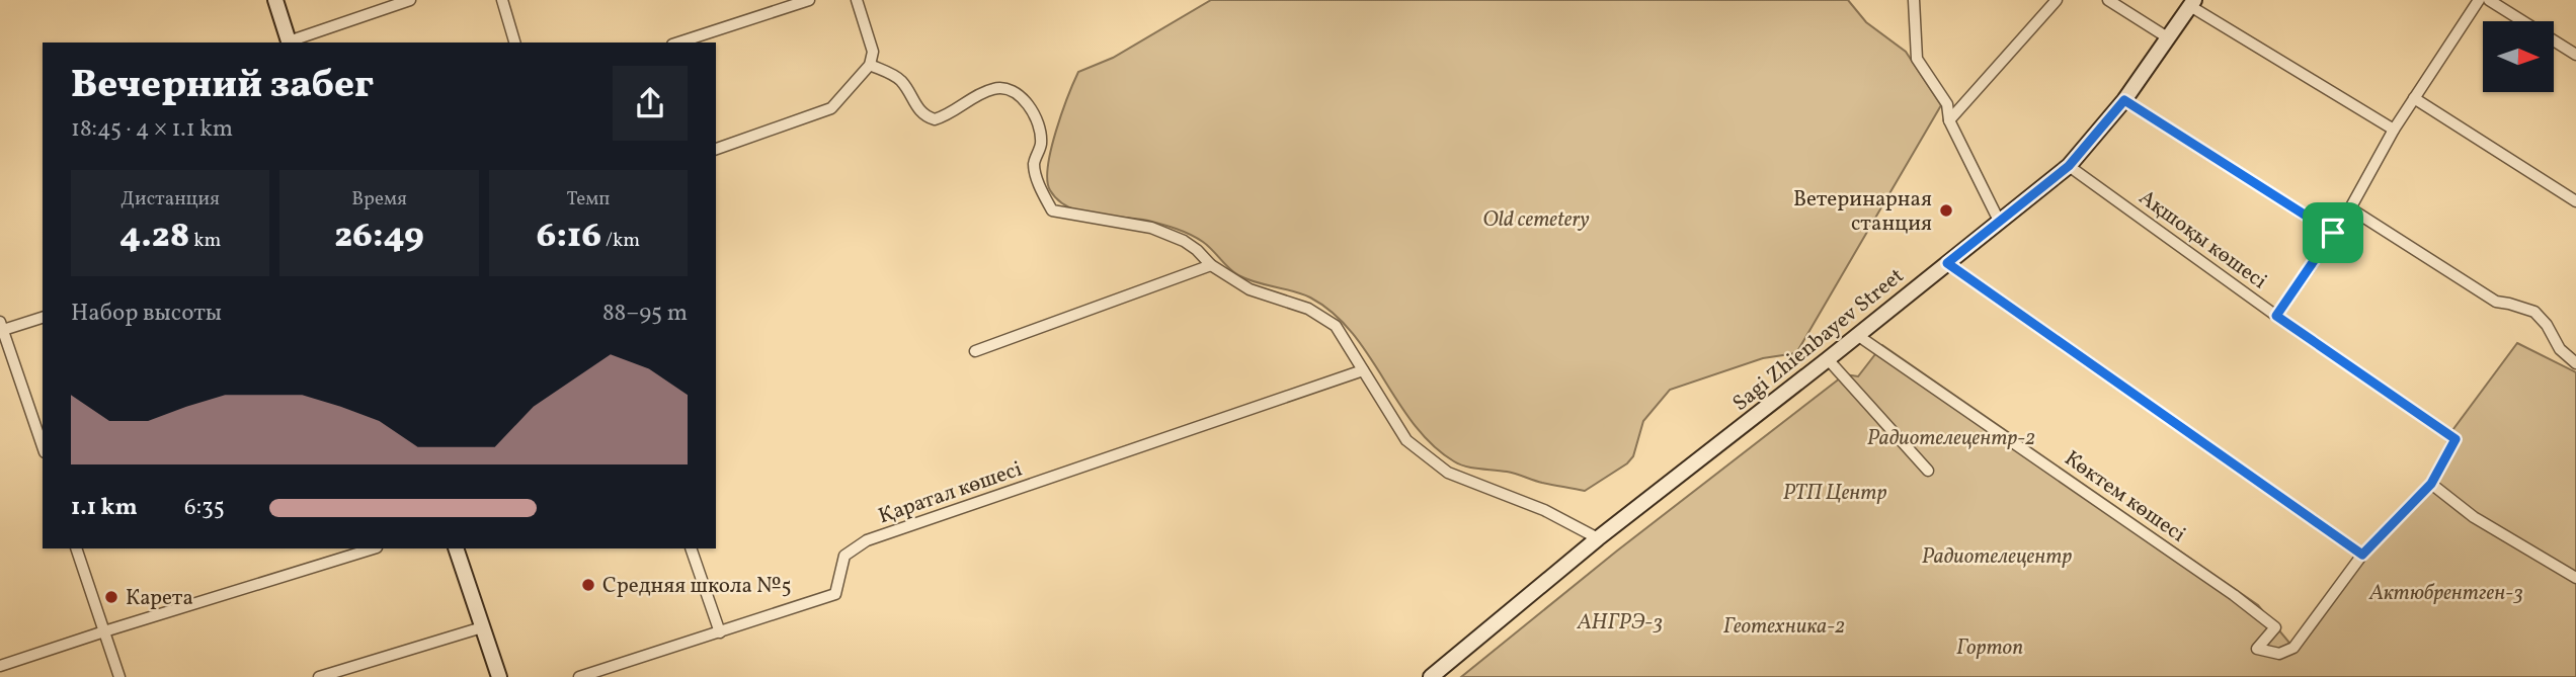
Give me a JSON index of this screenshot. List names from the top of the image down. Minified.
{"streets":{"main road":["Sagi Zhienbayev Street"],"street":["Ақшоқы көшесі","Қаратал көшесі","Көктем көшесі"]},"crossings":[["Ақшоқы көшесі","Sagi Zhienbayev Street"],["Sagi Zhienbayev Street","Көктем көшесі"]],"parks":["Old cemetery","Радиотелецентр-2","РТП Центр","Радиотелецентр","Актюбрентген-3","АНГРЭ-3","Геотехника-2","Гортоп"],"places":["Ветеринарная станция","Средняя школа №5","Карета"],"north":"right","page":{"heading":["Вечерний забег","18:45 · 4 × 1.1 km"],"stats":[["Дистанция","4.28 km"],["Время","26:49"],["Темп","6:16 /km"]],"chart":["Набор высоты","88–95 m"],"list":[{"name":"1.1 km","note":"6:35"}]}}
